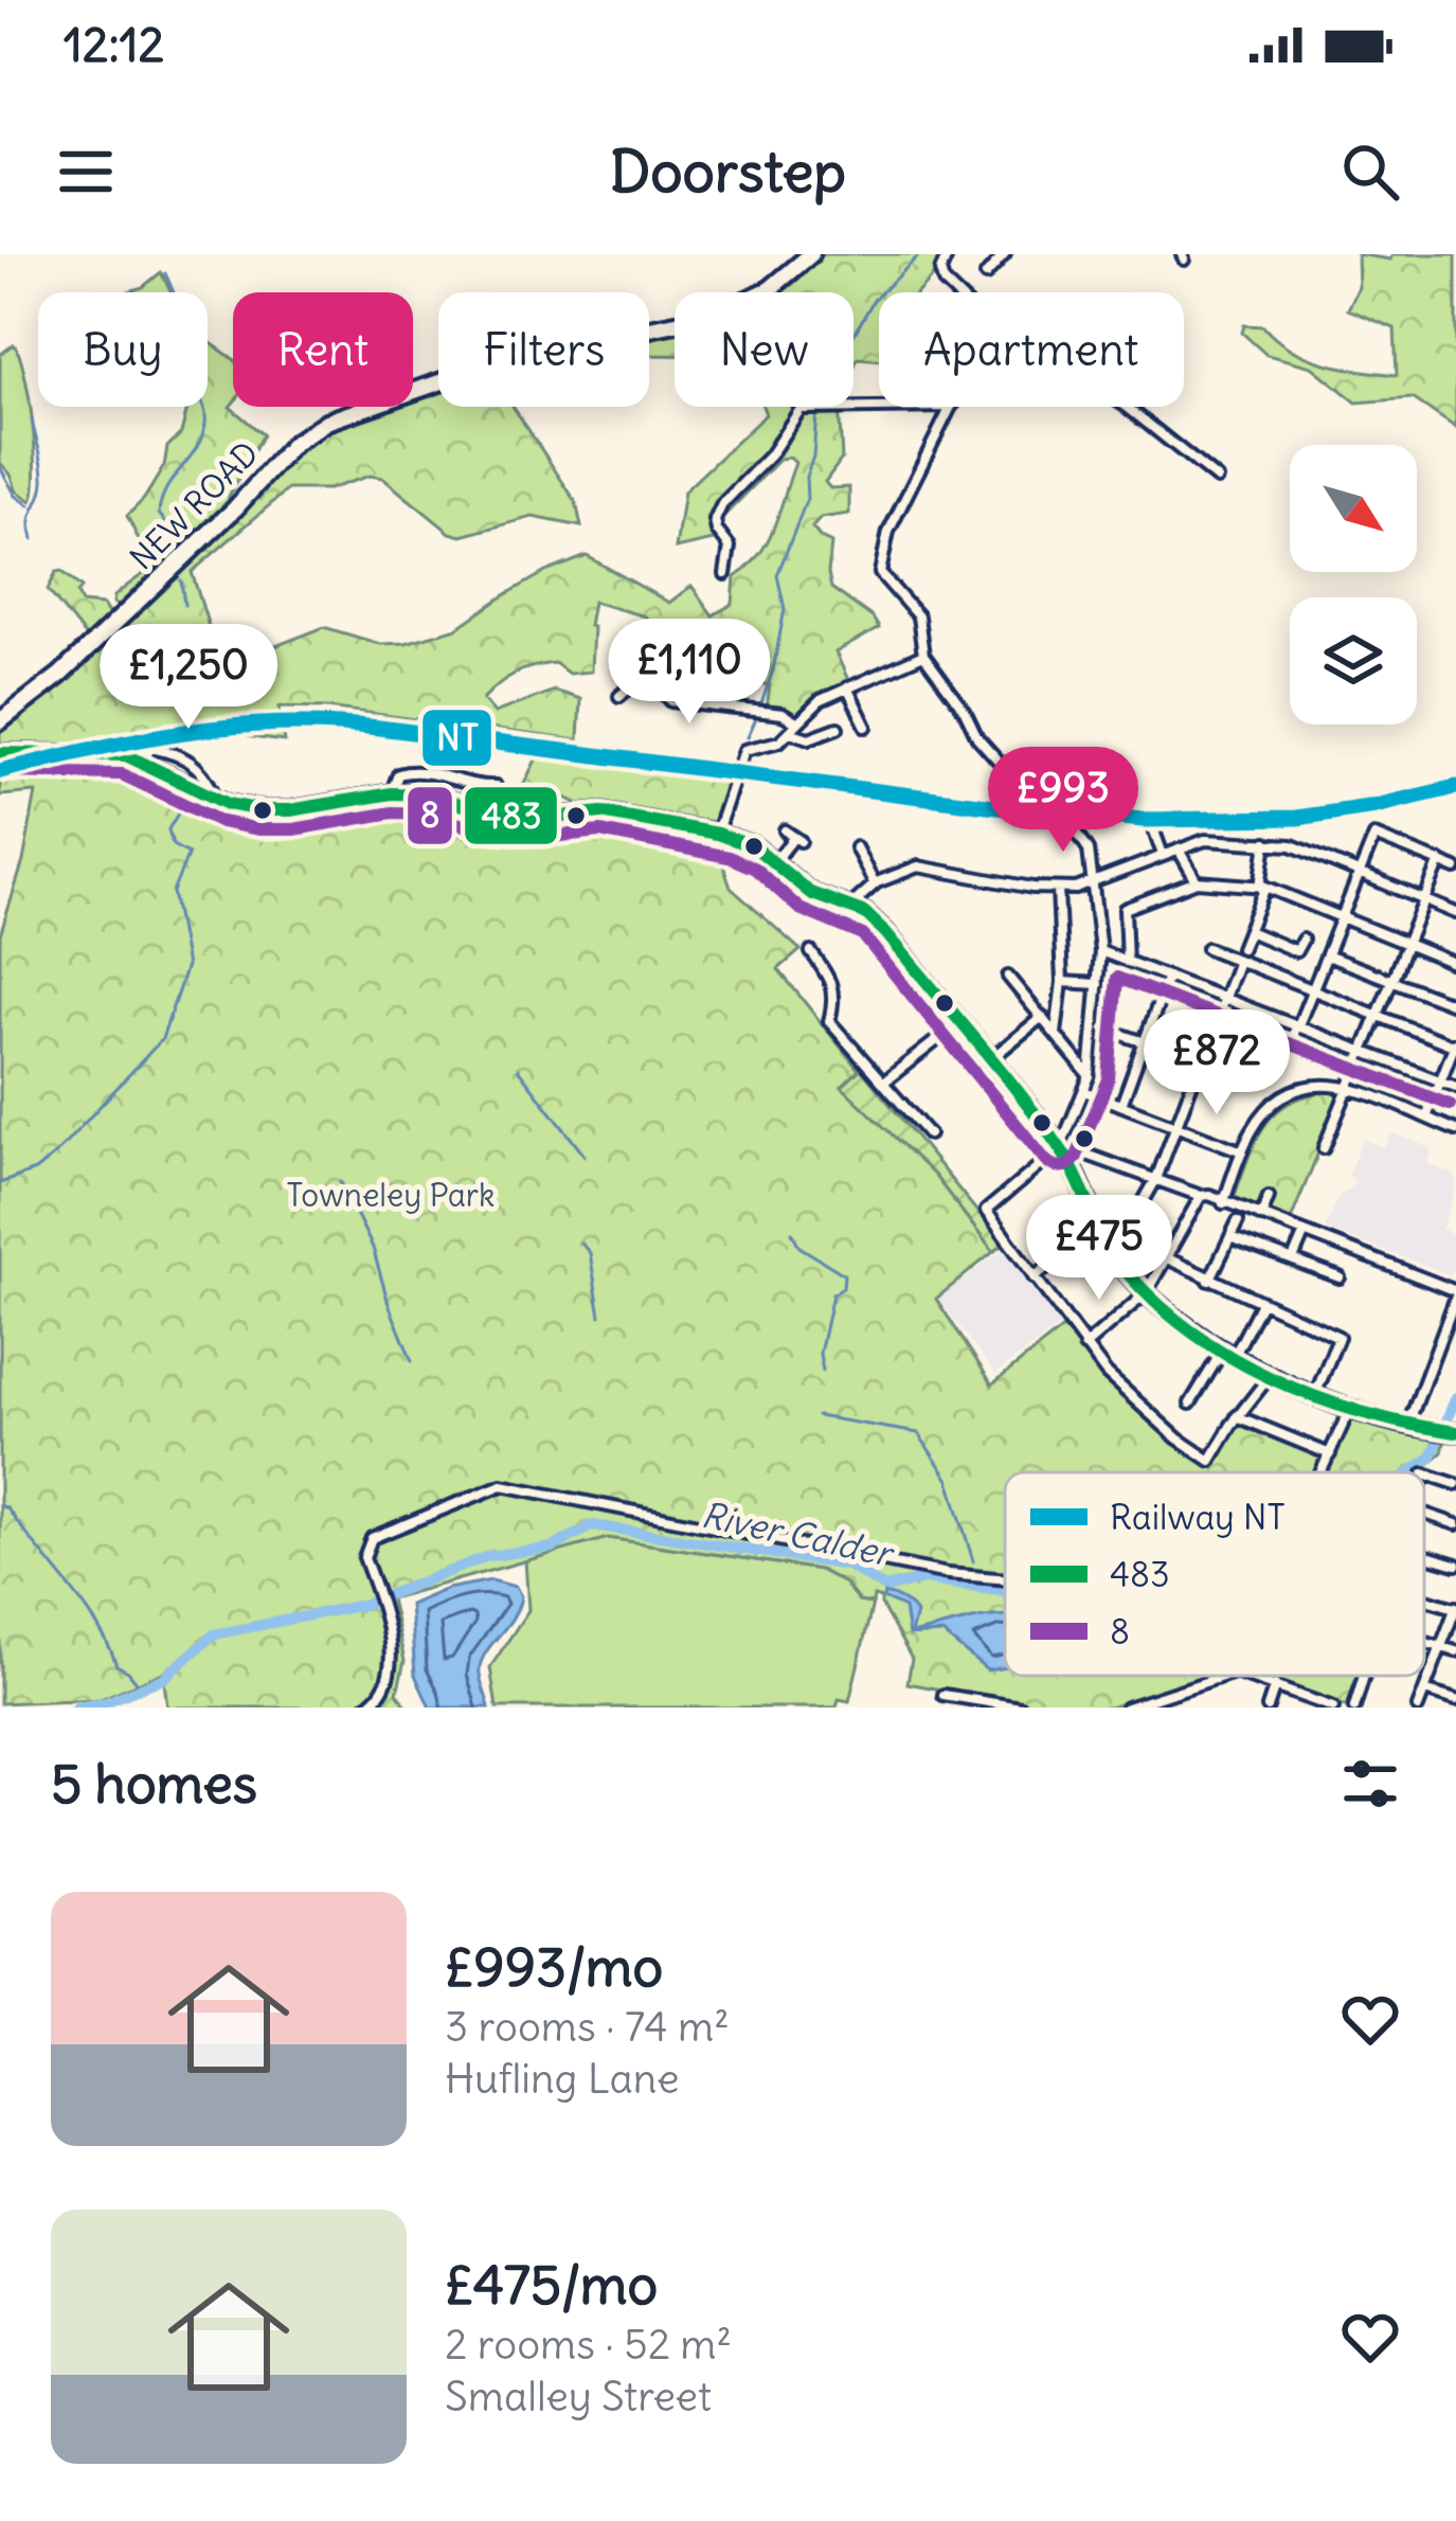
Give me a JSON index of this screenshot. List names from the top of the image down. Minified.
{"streets":{"highway":["NEW ROAD"]},"water":["River Calder"],"parks":["Towneley Park"],"lines":["rail line NT","transit line 483","transit line 8"],"legend":["Railway NT","483","8"],"north":"bottom right","page":{"status":"12:12","header":"Doorstep","chip":["Buy","Rent","Filters","New","Apartment"],"price":["£1,110","£1,250","£993","£872","£475"],"heading":"5 homes","list":[{"name":"£993/mo","note":"3 rooms · 74 m² · Hufling Lane"},{"name":"£475/mo","note":"2 rooms · 52 m² · Smalley Street"}]}}
